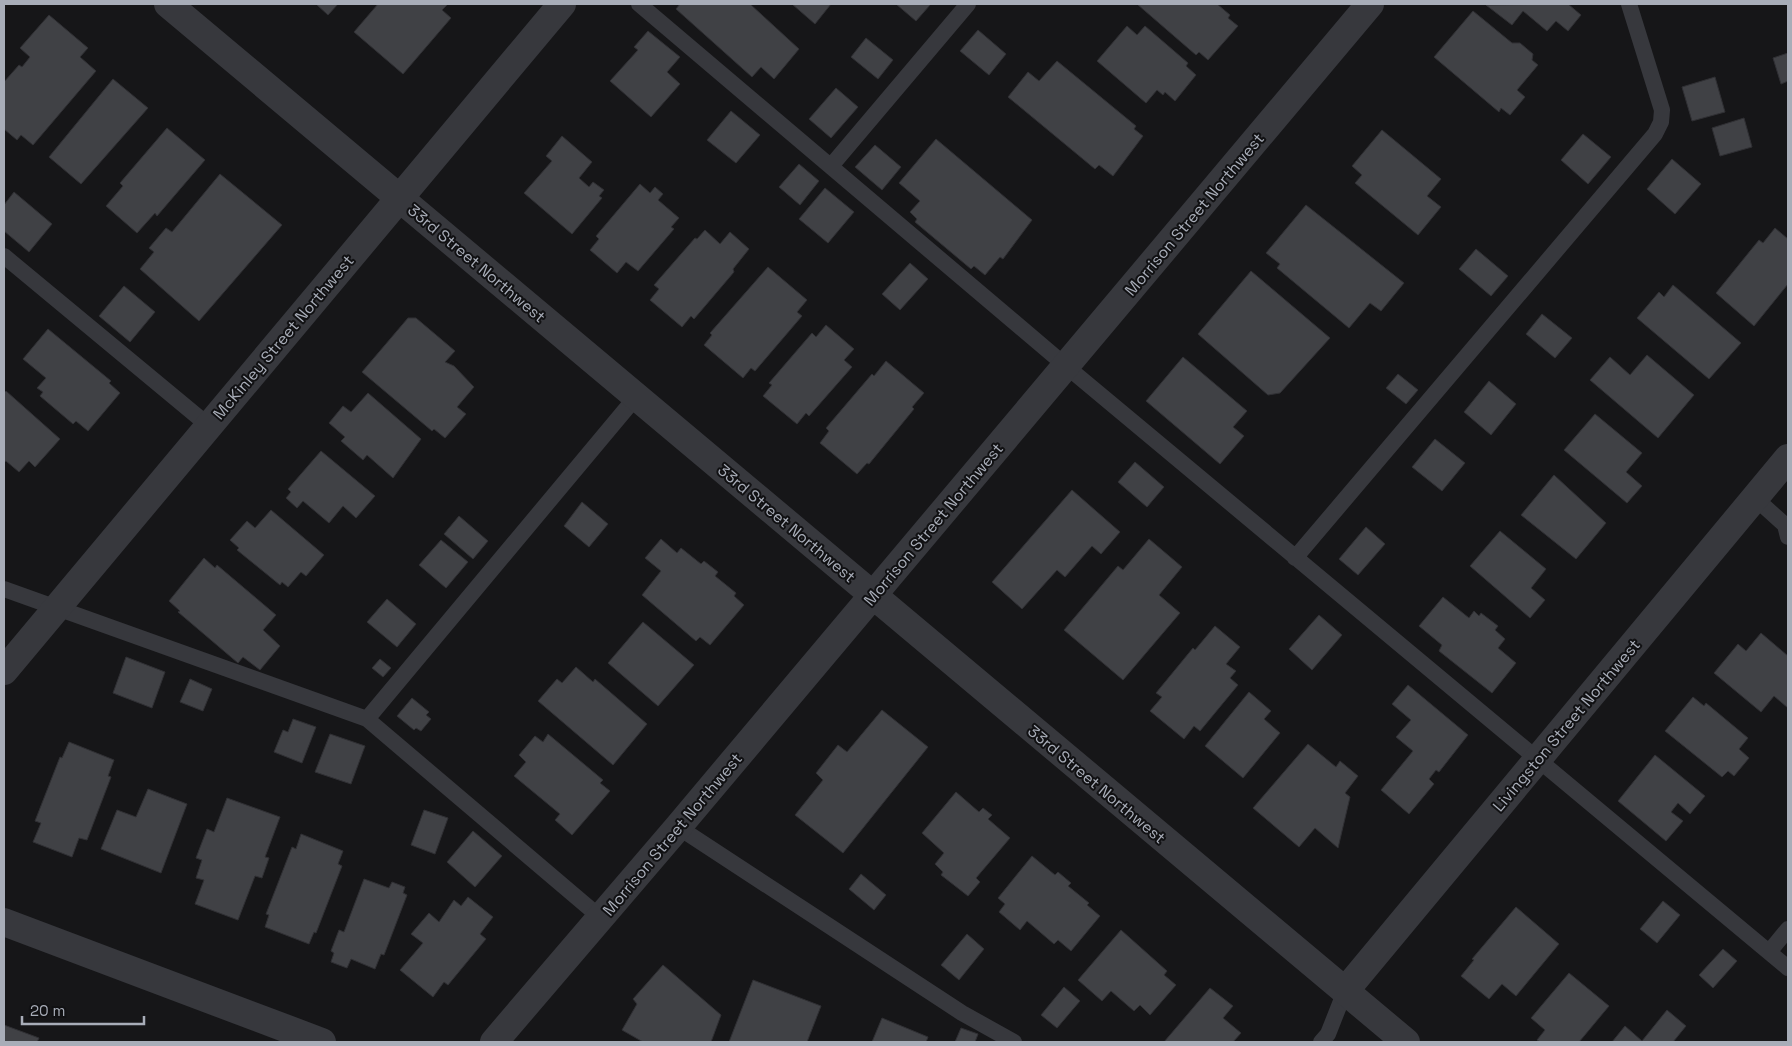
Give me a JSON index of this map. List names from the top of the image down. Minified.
{"streets":{"street":["Morrison Street Northwest","33rd Street Northwest","McKinley Street Northwest","Livingston Street Northwest"]},"crossings":[["Morrison Street Northwest","33rd Street Northwest"],["33rd Street Northwest","McKinley Street Northwest"],["33rd Street Northwest","Livingston Street Northwest"]],"scale_bar":"20 m"}
